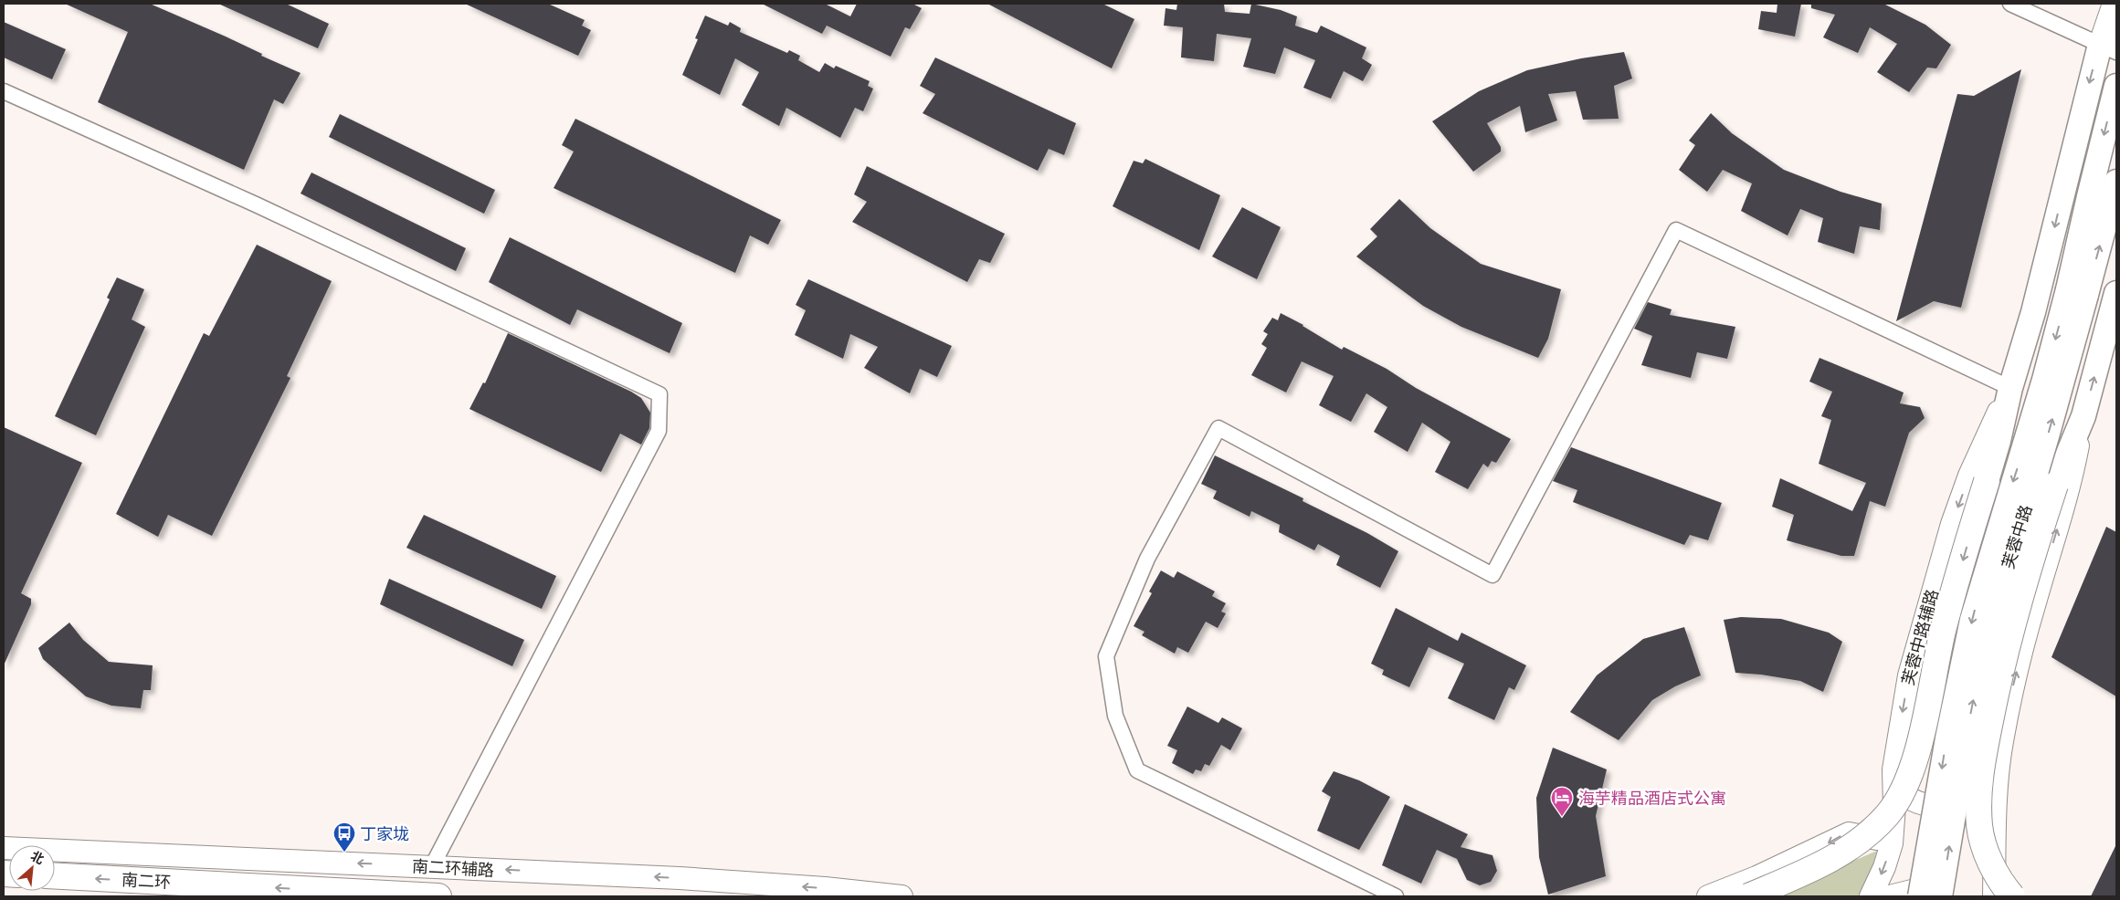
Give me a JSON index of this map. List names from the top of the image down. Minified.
{"streets":{"highway":["南二环"],"main road":["芙蓉中路"],"street":["芙蓉中路辅路","南二环辅路"]},"one_way":["南二环辅路","南二环"],"places":{"hotel":["海芋精品酒店式公寓"],"bus stop":["丁家垅"]},"north":"top right"}
